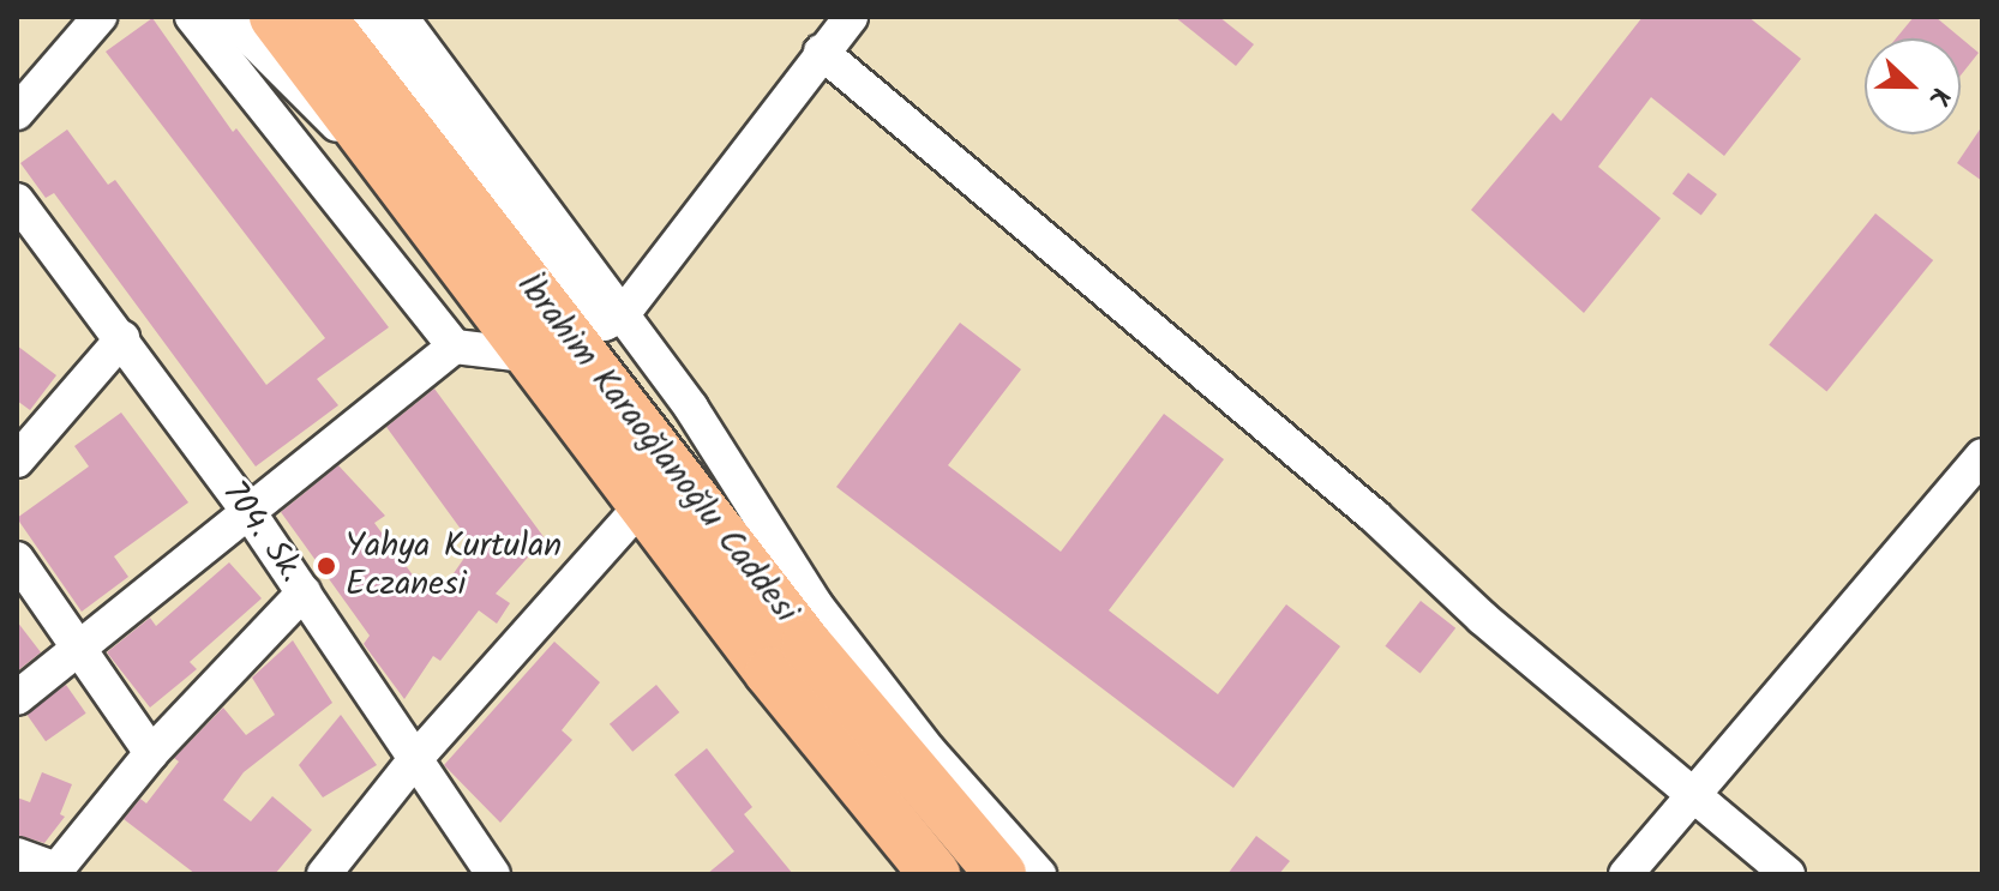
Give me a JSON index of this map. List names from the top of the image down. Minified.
{"streets":{"highway":["İbrahim Karaoğlanoğlu Caddesi"],"street":["704. Sk."]},"places":["Yahya Kurtulan Eczanesi"],"north":"right"}
